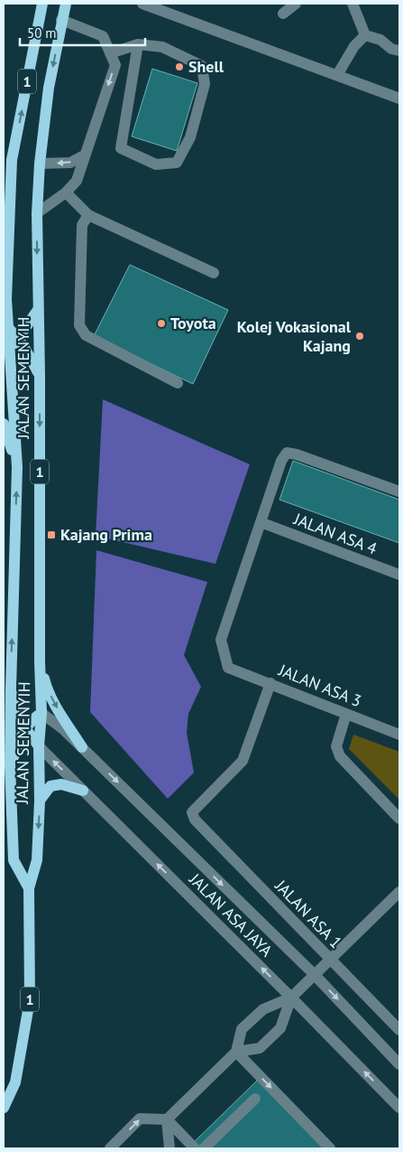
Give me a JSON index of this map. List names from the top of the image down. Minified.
{"streets":{"main road":["1","JALAN SEMENYIH"],"street":["JALAN ASA 4","JALAN ASA 3","JALAN ASA 1","JALAN ASA JAYA"]},"crossings":[["JALAN SEMENYIH","JALAN ASA JAYA"],["JALAN ASA 4","JALAN ASA 3"],["JALAN ASA 3","JALAN ASA 1"]],"places":{"other":["Shell","Toyota","Kolej Vokasional Kajang"],"transit":["Kajang Prima"]},"scale_bar":"50 m"}
